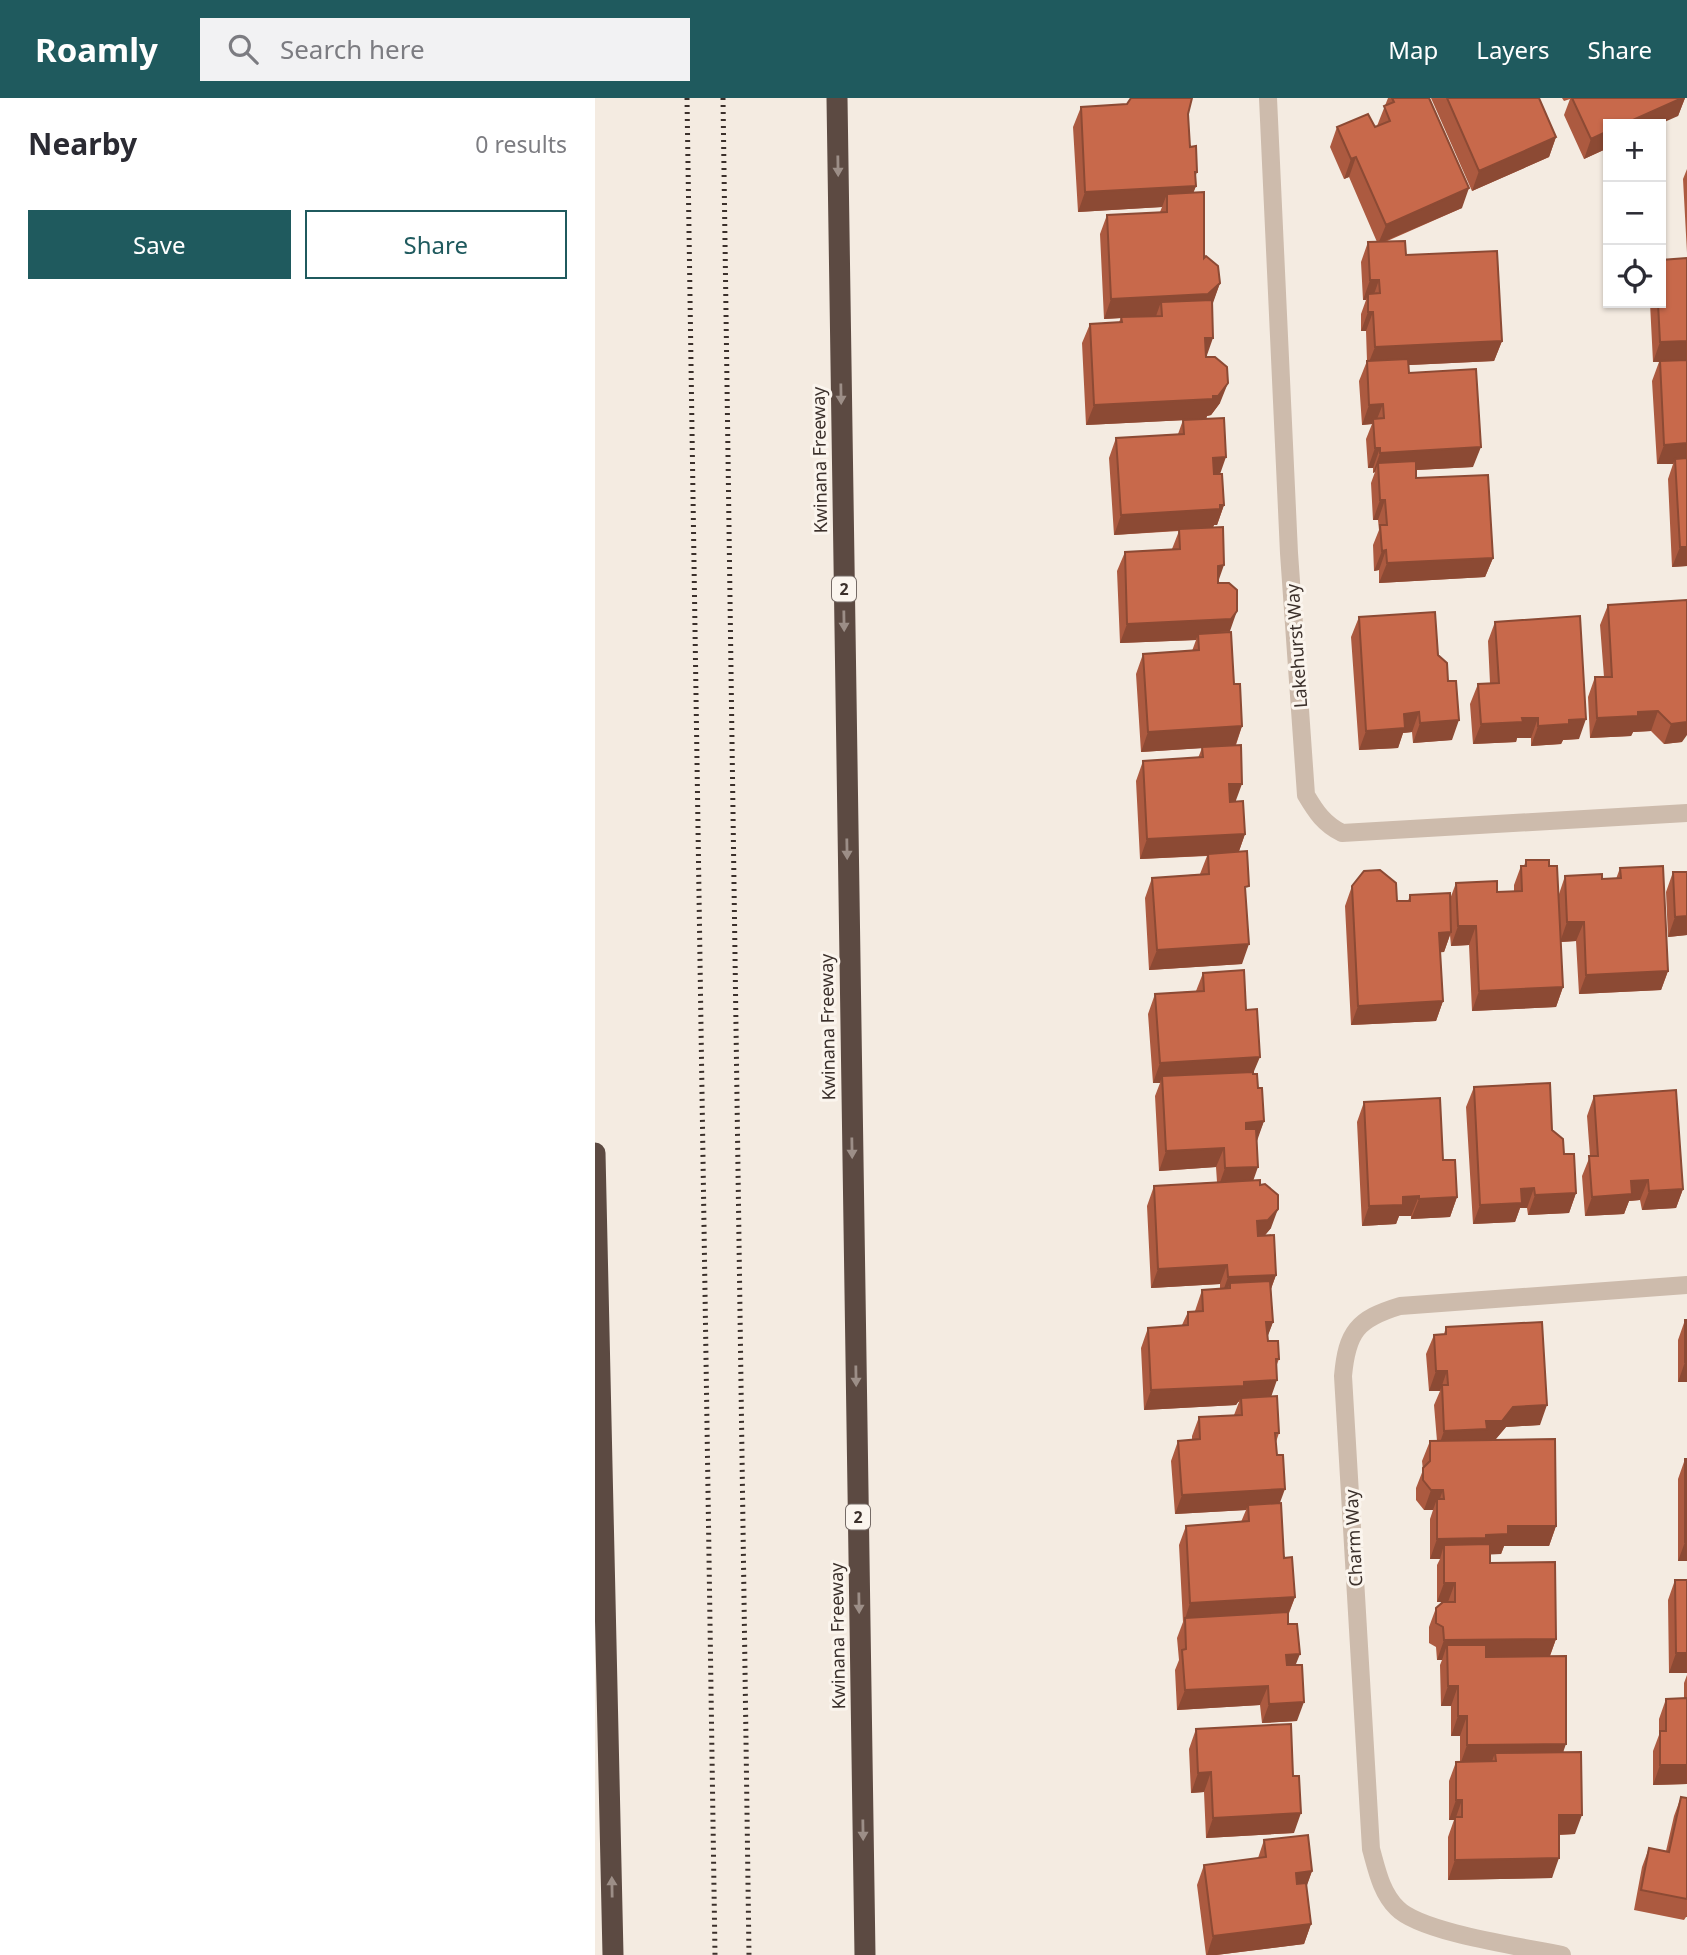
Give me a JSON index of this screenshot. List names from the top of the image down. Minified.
{"streets":{"highway":["Kwinana Freeway","2"],"street":["Lakehurst Way","Charm Way"]},"one_way":["Kwinana Freeway"],"page":{"header":"Roamly","search":"Search here","nav":["Map","Layers","Share"],"heading":["Nearby","0 results"],"map_buttons":["+","−"],"buttons":["Save","Share"]}}
